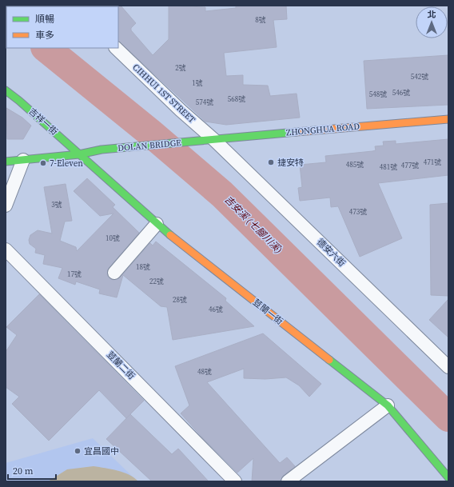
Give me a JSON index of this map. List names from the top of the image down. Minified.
{"streets":{"street":["CIHHUI 1ST STREET","吉祥一街","ZHONGHUA ROAD","DOLAN BRIDGE","德安六街","荳蘭一街","荳蘭二街"]},"crossings":[["CIHHUI 1ST STREET","ZHONGHUA ROAD"],["CIHHUI 1ST STREET","德安六街"],["吉祥一街","DOLAN BRIDGE"],["吉祥一街","荳蘭一街"],["ZHONGHUA ROAD","DOLAN BRIDGE"],["ZHONGHUA ROAD","德安六街"],["DOLAN BRIDGE","荳蘭一街"]],"water":["吉安溪 (七腳川溪)"],"places":["捷安特","7-Eleven","宜昌國中"],"house_numbers":["8號","2號","542號","1號","546號","548號","568號","574號","471號","485號","477號","481號","3號","473號","10號","18號","17號","22號","28號","46號","48號"],"legend":["順暢","車多"],"scale_bar":"20 m","north":"top"}
